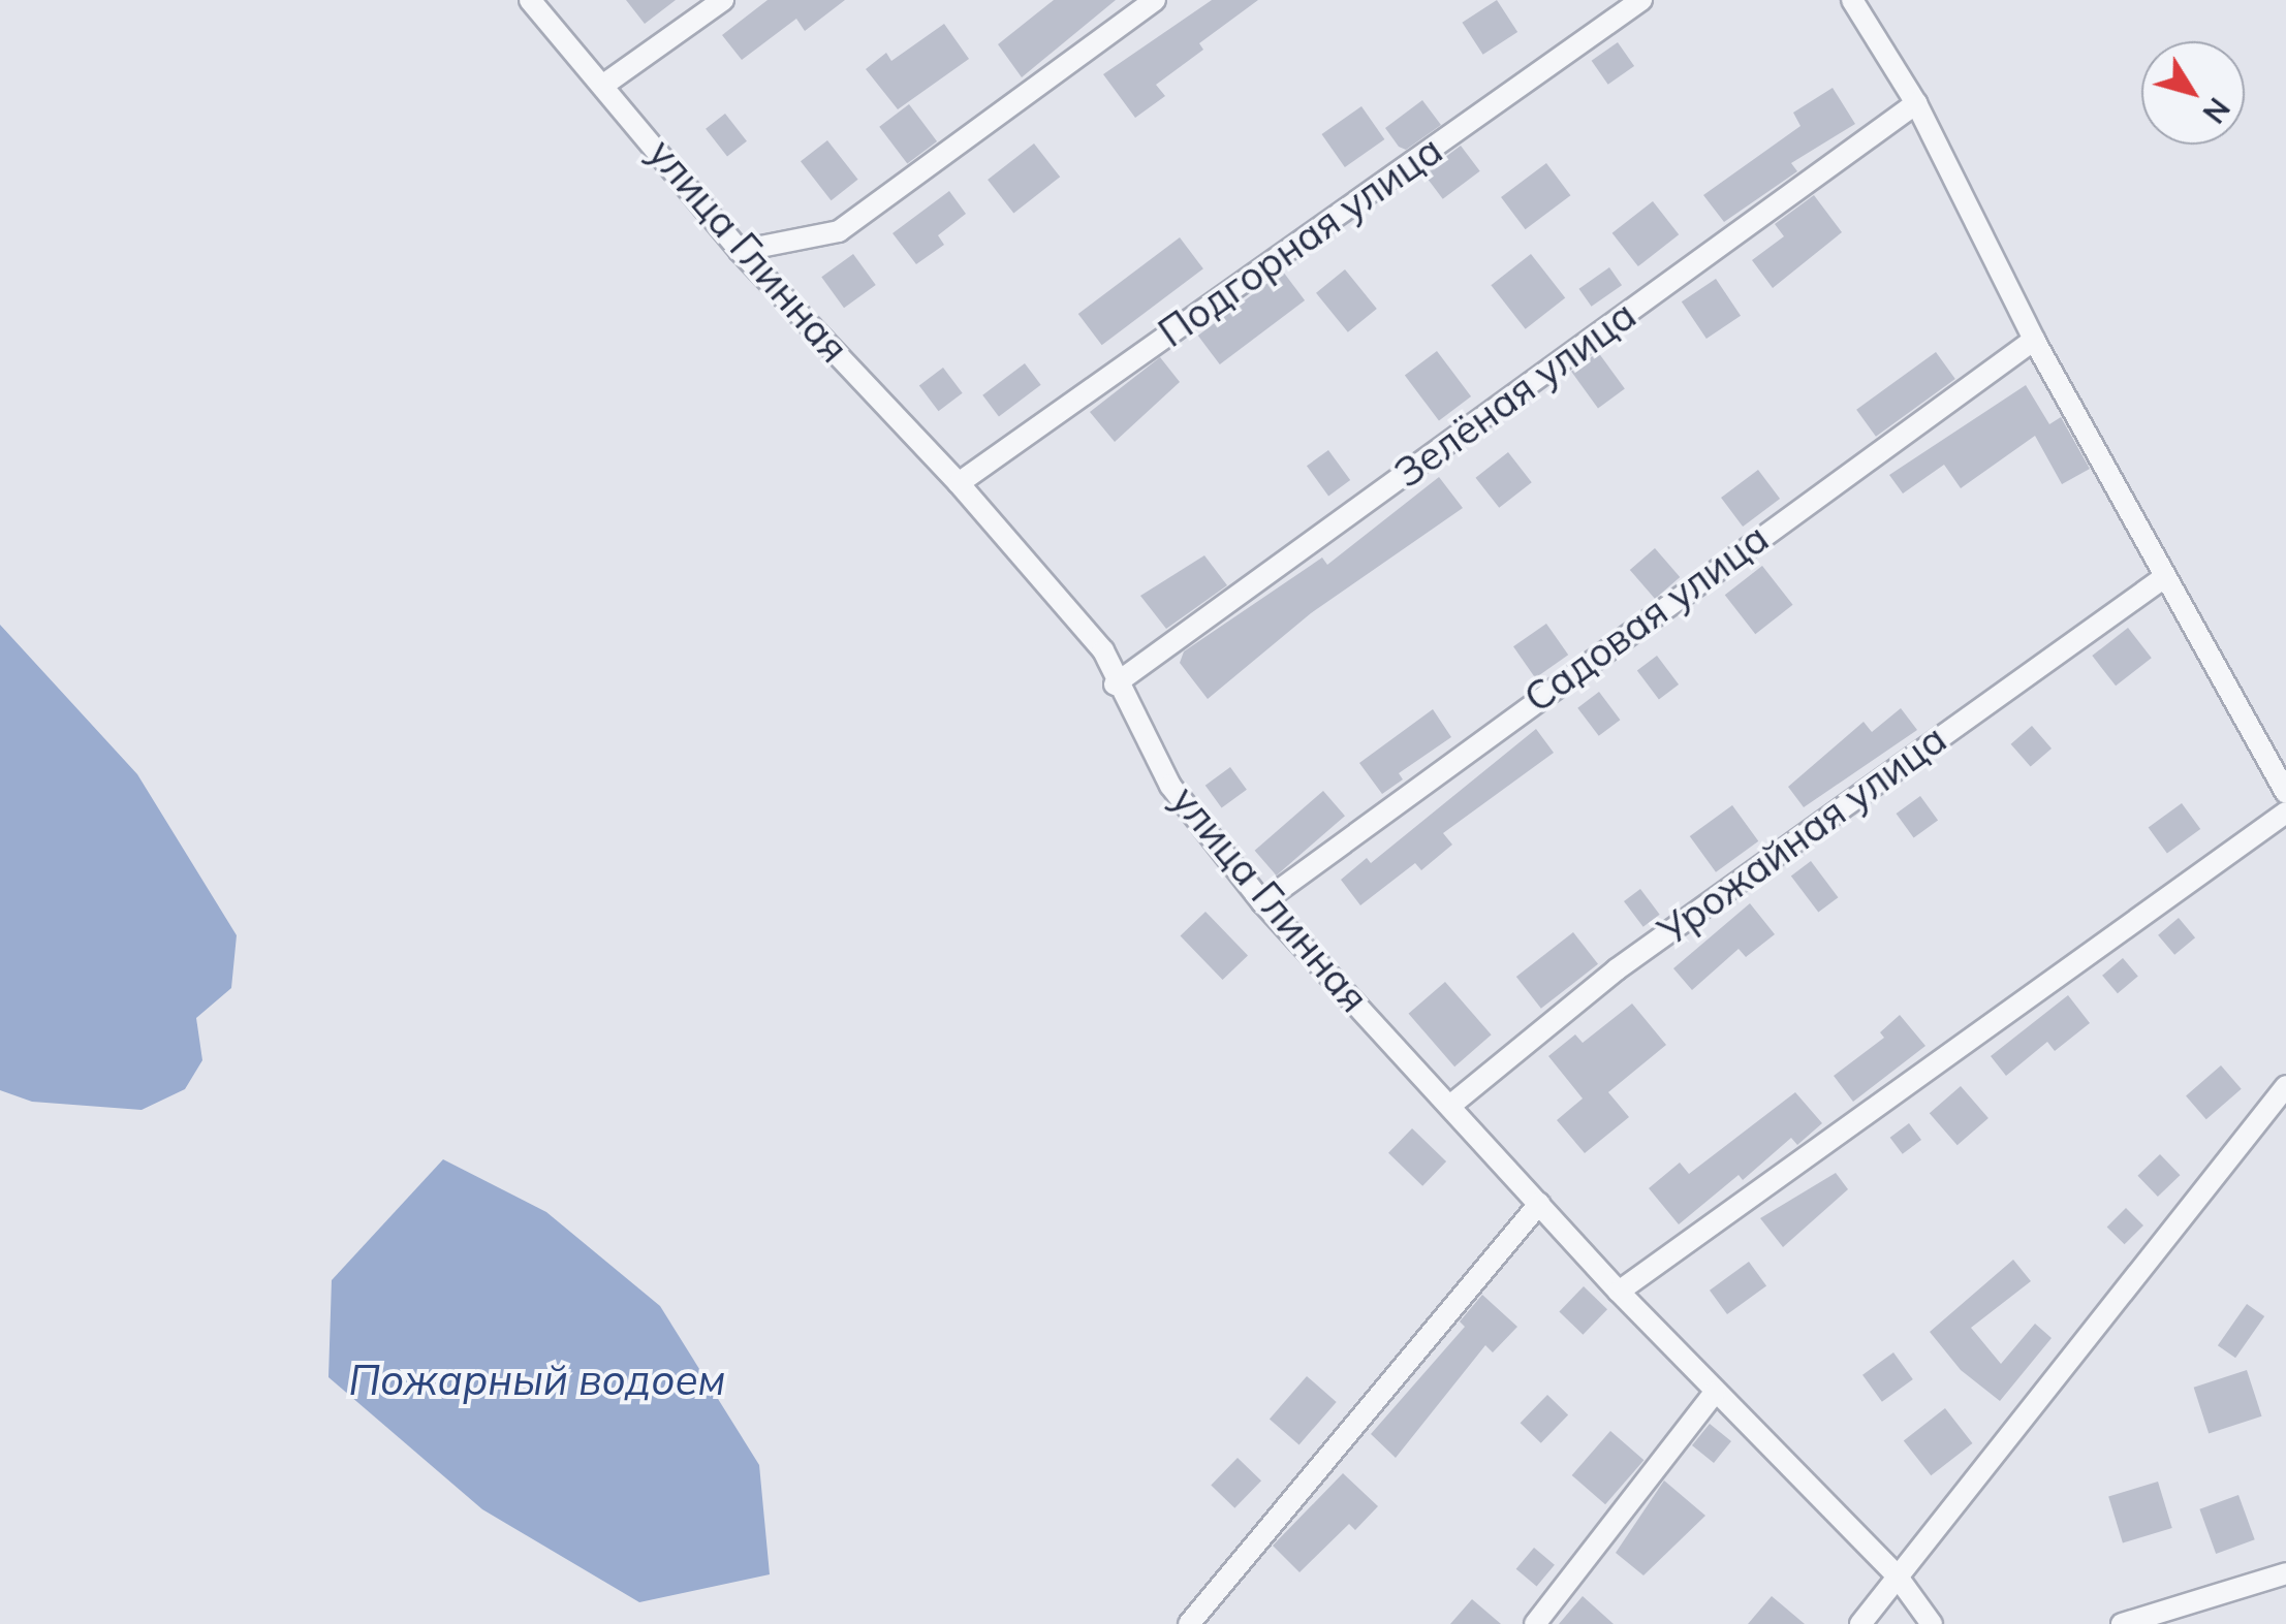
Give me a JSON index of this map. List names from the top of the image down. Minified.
{"streets":{"street":["Подгорная улица","улица Глинная","Зелёная улица","Садовая улица","Урожайная улица"]},"crossings":[["Подгорная улица","улица Глинная"],["улица Глинная","Зелёная улица"],["улица Глинная","Садовая улица"],["улица Глинная","Урожайная улица"]],"water":["Пожарный водоем"],"north":"bottom right"}
